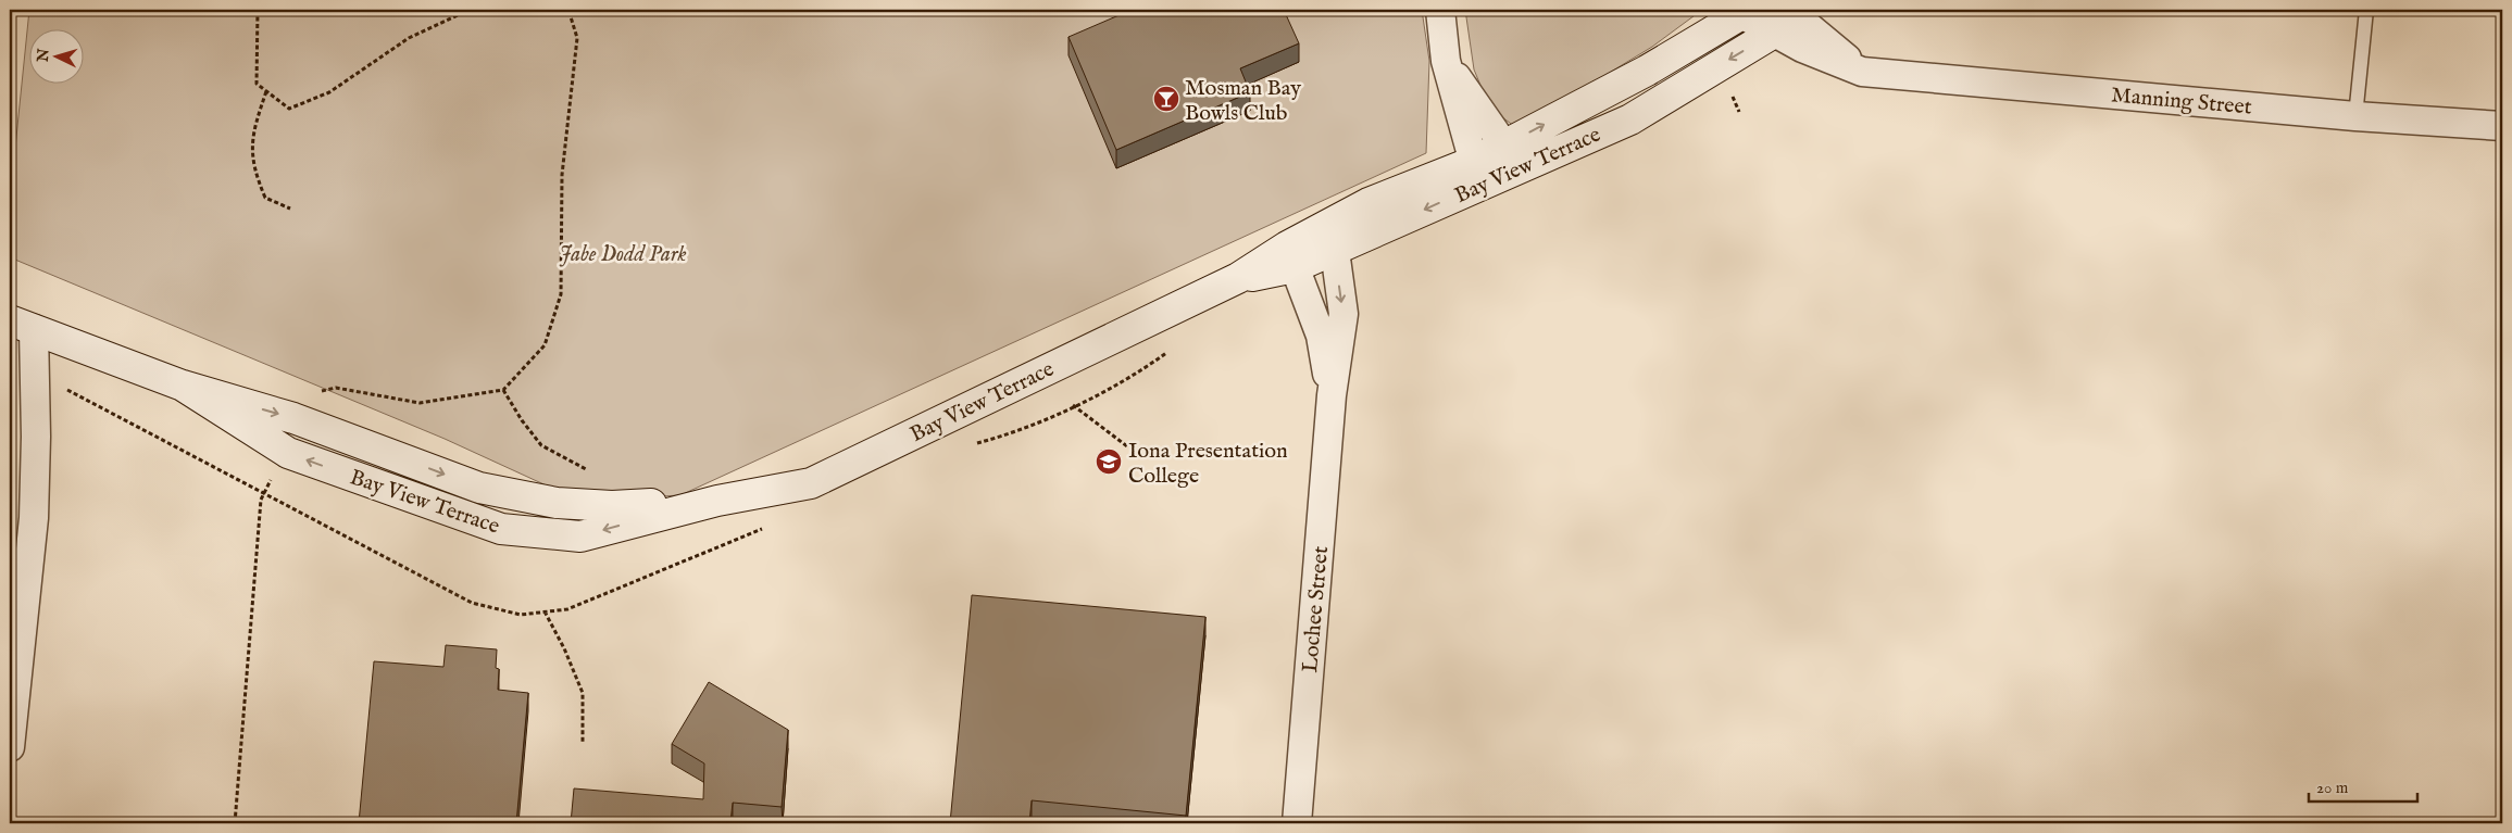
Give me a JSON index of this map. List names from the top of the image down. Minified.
{"streets":{"street":["Manning Street","Bay View Terrace","Lochee Street"]},"crossings":[["Manning Street","Bay View Terrace"],["Bay View Terrace","Lochee Street"]],"parks":["Jabe Dodd Park"],"places":{"bar":["Mosman Bay Bowls Club"],"school or university":["Iona Presentation College"]},"scale_bar":"20 m","north":"left"}
